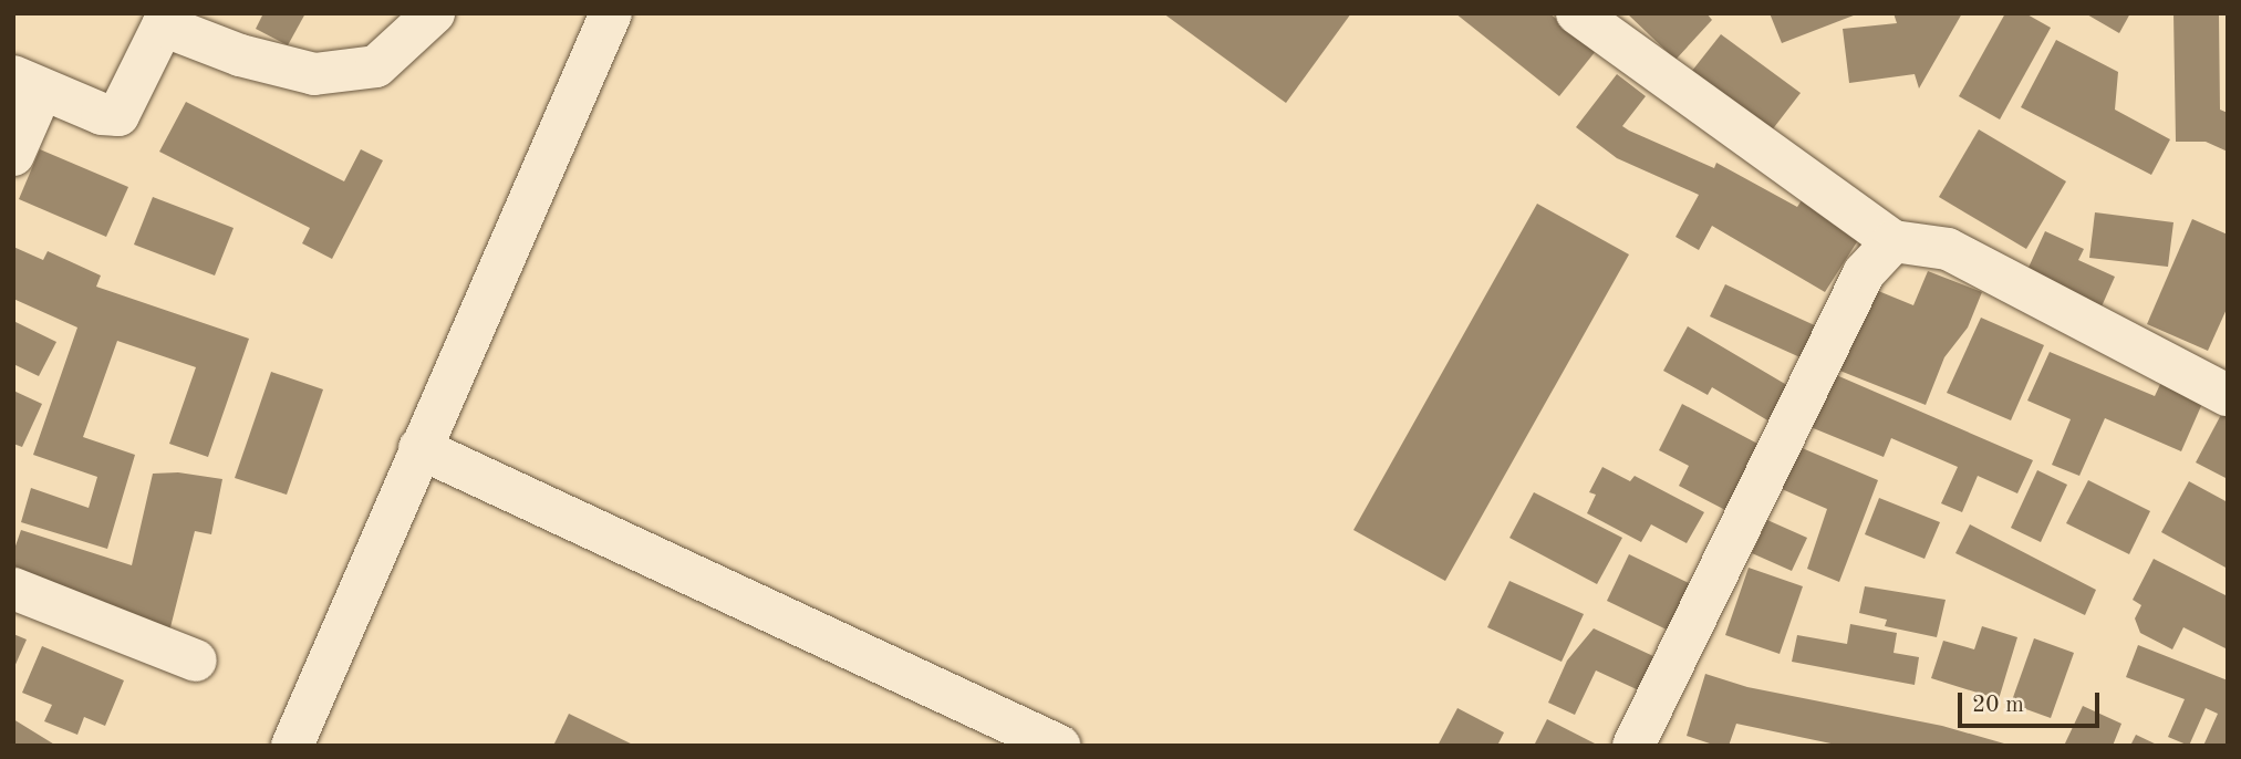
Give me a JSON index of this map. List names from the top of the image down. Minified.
{"scale_bar":"20 m"}
